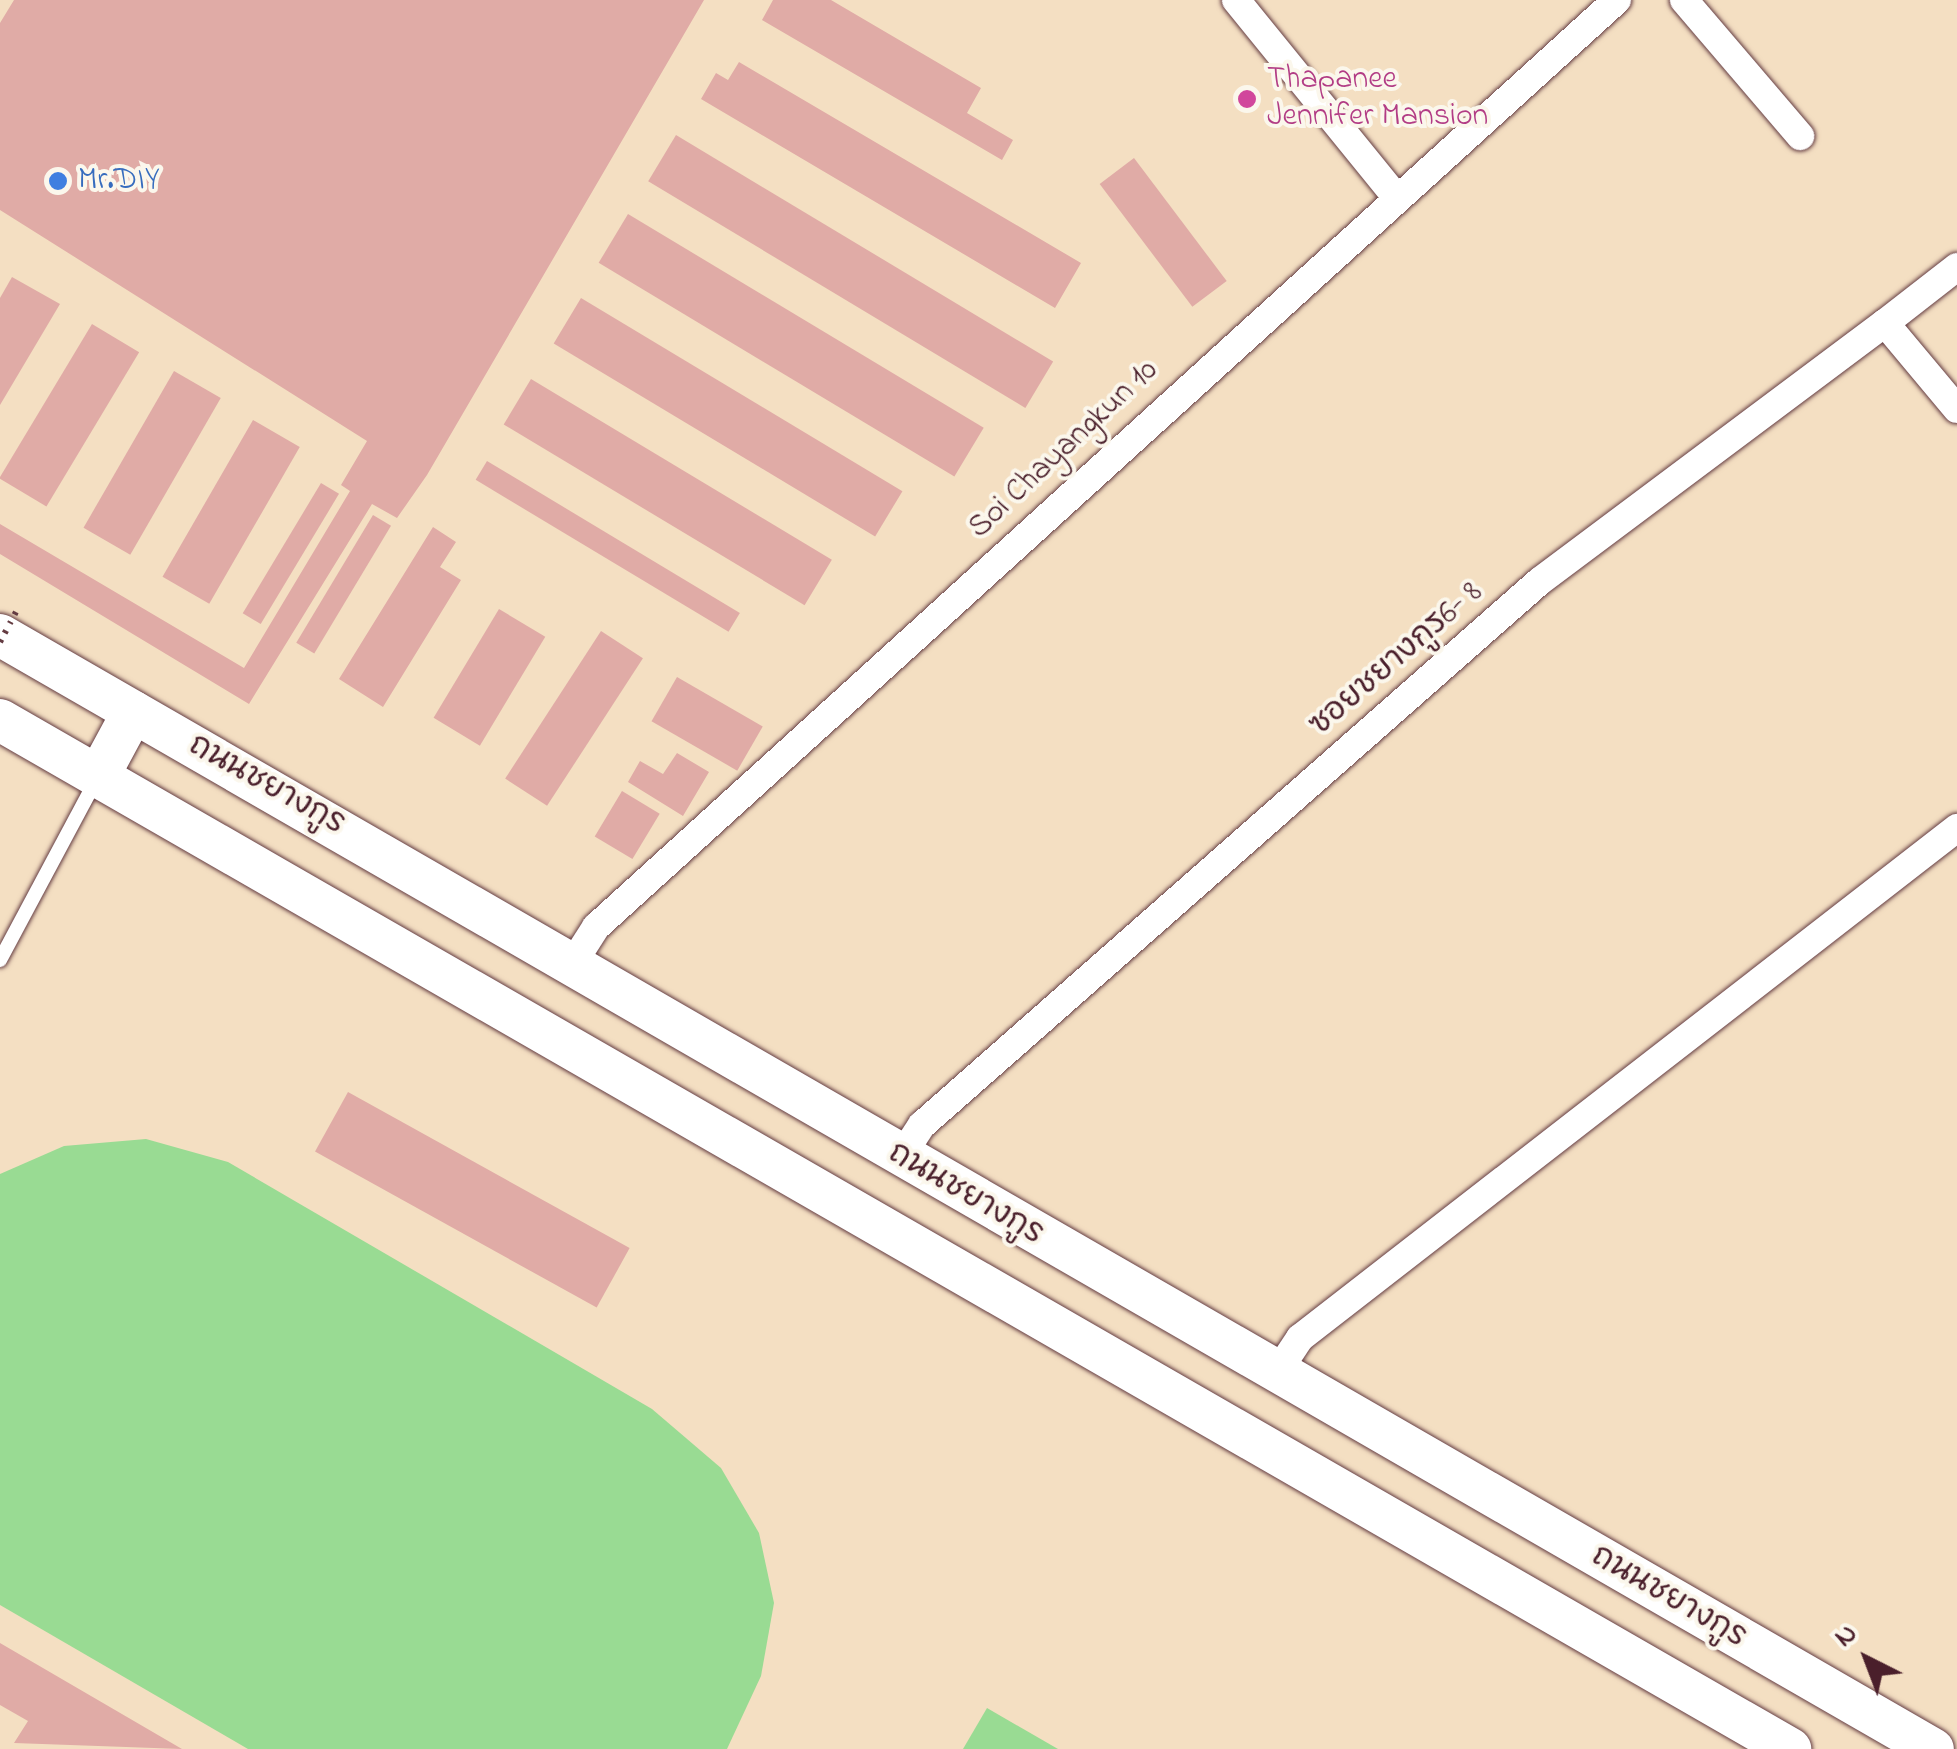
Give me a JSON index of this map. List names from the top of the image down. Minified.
{"streets":{"main road":["ถนนชยางกูร"],"street":["Soi Chayangkun 10","ซอยชยางกูร6- 8"]},"crossings":[["Soi Chayangkun 10","ถนนชยางกูร"],["ซอยชยางกูร6- 8","ถนนชยางกูร"]],"places":["Thapanee Jennifer Mansion","Mr.DIY"],"north":"top left"}
